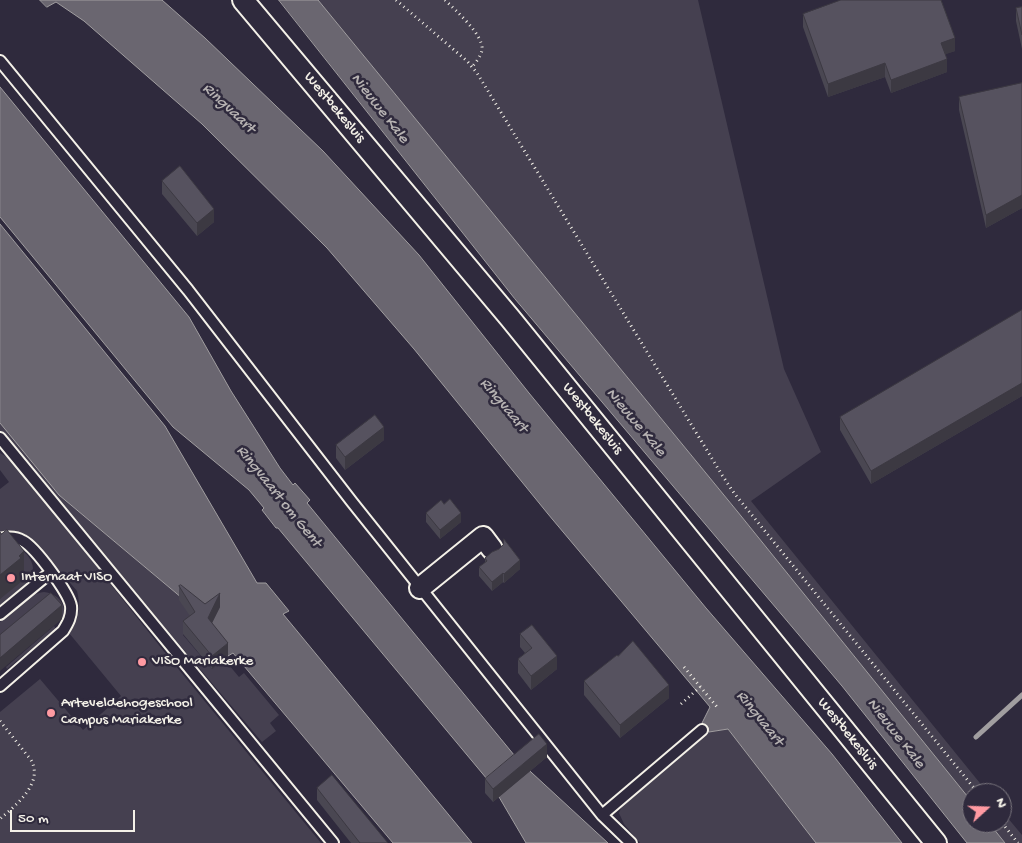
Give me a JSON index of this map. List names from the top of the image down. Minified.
{"streets":{"street":["Westbekesluis"]},"water":["Ringvaart","Nieuwe Kale","Ringvaart om Gent"],"places":["Internaat VISO","VISO Mariakerke","Arteveldehogeschool Campus Mariakerke"],"scale_bar":"50 m","north":"right"}
